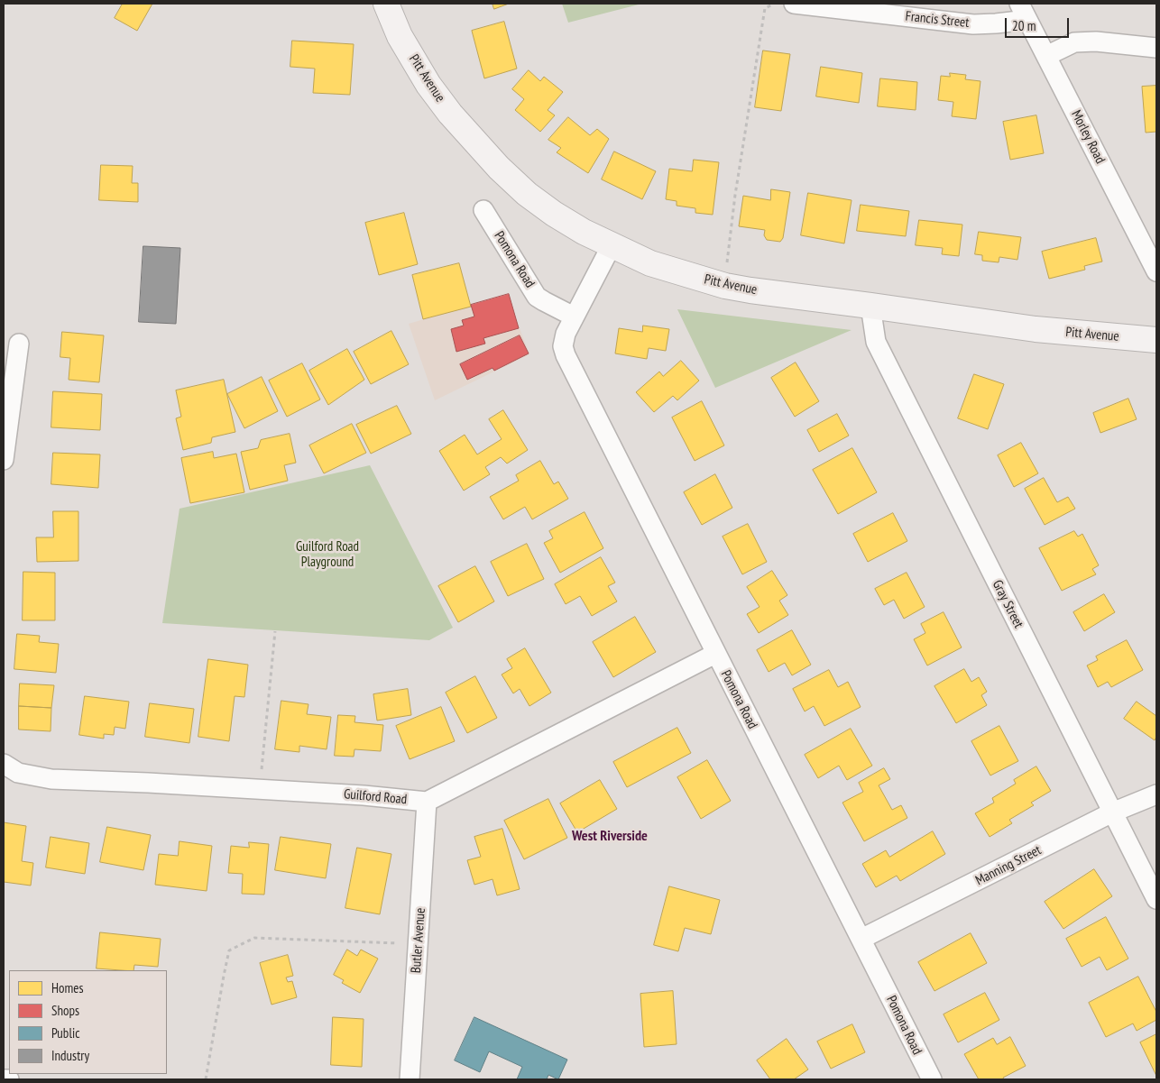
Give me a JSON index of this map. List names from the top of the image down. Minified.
{"streets":{"street":["Francis Street","Pitt Avenue","Morley Road","Pomona Road","Gray Street","Guilford Road","Manning Street","Butler Avenue"]},"crossings":[["Francis Street","Morley Road"],["Pitt Avenue","Pomona Road"],["Pitt Avenue","Gray Street"],["Pomona Road","Manning Street"],["Gray Street","Manning Street"],["Guilford Road","Butler Avenue"]],"districts":["West Riverside"],"parks":["Guilford Road Playground"],"legend":["Homes","Shops","Public","Industry"],"scale_bar":"20 m"}
